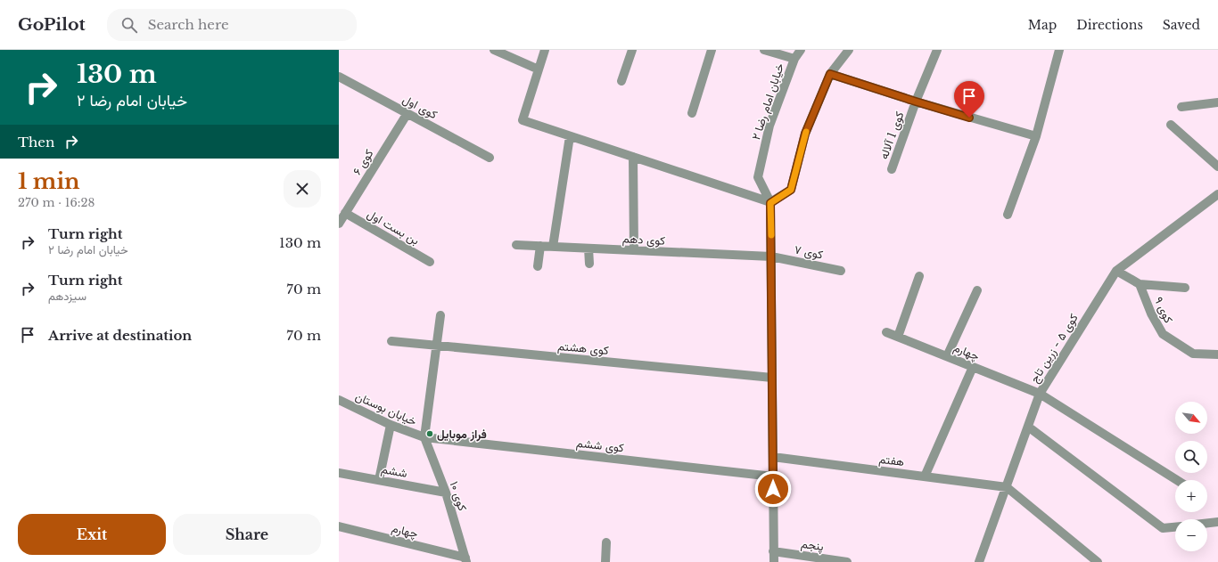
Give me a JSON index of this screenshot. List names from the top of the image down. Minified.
{"streets":{"street":["خیابان امام رضا ۲","کوی اول","کوی 1 آلاله","کوی ۶","بن بست اول","کوی دهم","کوی ۷","کوی ۹","کوی هشتم","کوی ۵ - زرین تاج","چهارم","خیابان بوستان","کوی ششم","هفتم","ششم","کوی ۱۰","پنجم"]},"crossings":[["خیابان امام رضا ۲","کوی دهم"],["خیابان امام رضا ۲","کوی ۷"],["خیابان امام رضا ۲","کوی هشتم"],["خیابان امام رضا ۲","کوی ششم"],["خیابان امام رضا ۲","هفتم"],["خیابان امام رضا ۲","پنجم"],["کوی اول","کوی ۶"],["کوی ۶","بن بست اول"],["کوی دهم","کوی ۷"],["کوی ۵ - زرین تاج","چهارم"],["کوی ۵ - زرین تاج","هفتم"],["چهارم","کوی ۱۰"],["خیابان بوستان","کوی ششم"],["خیابان بوستان","کوی ۱۰"],["کوی ششم","کوی ۱۰"],["ششم","کوی ۱۰"]],"places":["فراز موبایل"],"north":"bottom right","page":{"header":"GoPilot","search":"Search here","nav":["Map","Directions","Saved"],"turn":["130 m","خیابان امام رضا ۲"],"then":"Then","heading":["1 min","270 m · 16:28"],"list":[{"name":"Turn right","note":"خیابان امام رضا ۲","value":"130 m"},{"name":"Turn right","note":"سیزدهم","value":"70 m"},{"name":"Arrive at destination","value":"70 m"}],"map_buttons":["+","−"],"buttons":["Exit","Share"]}}
